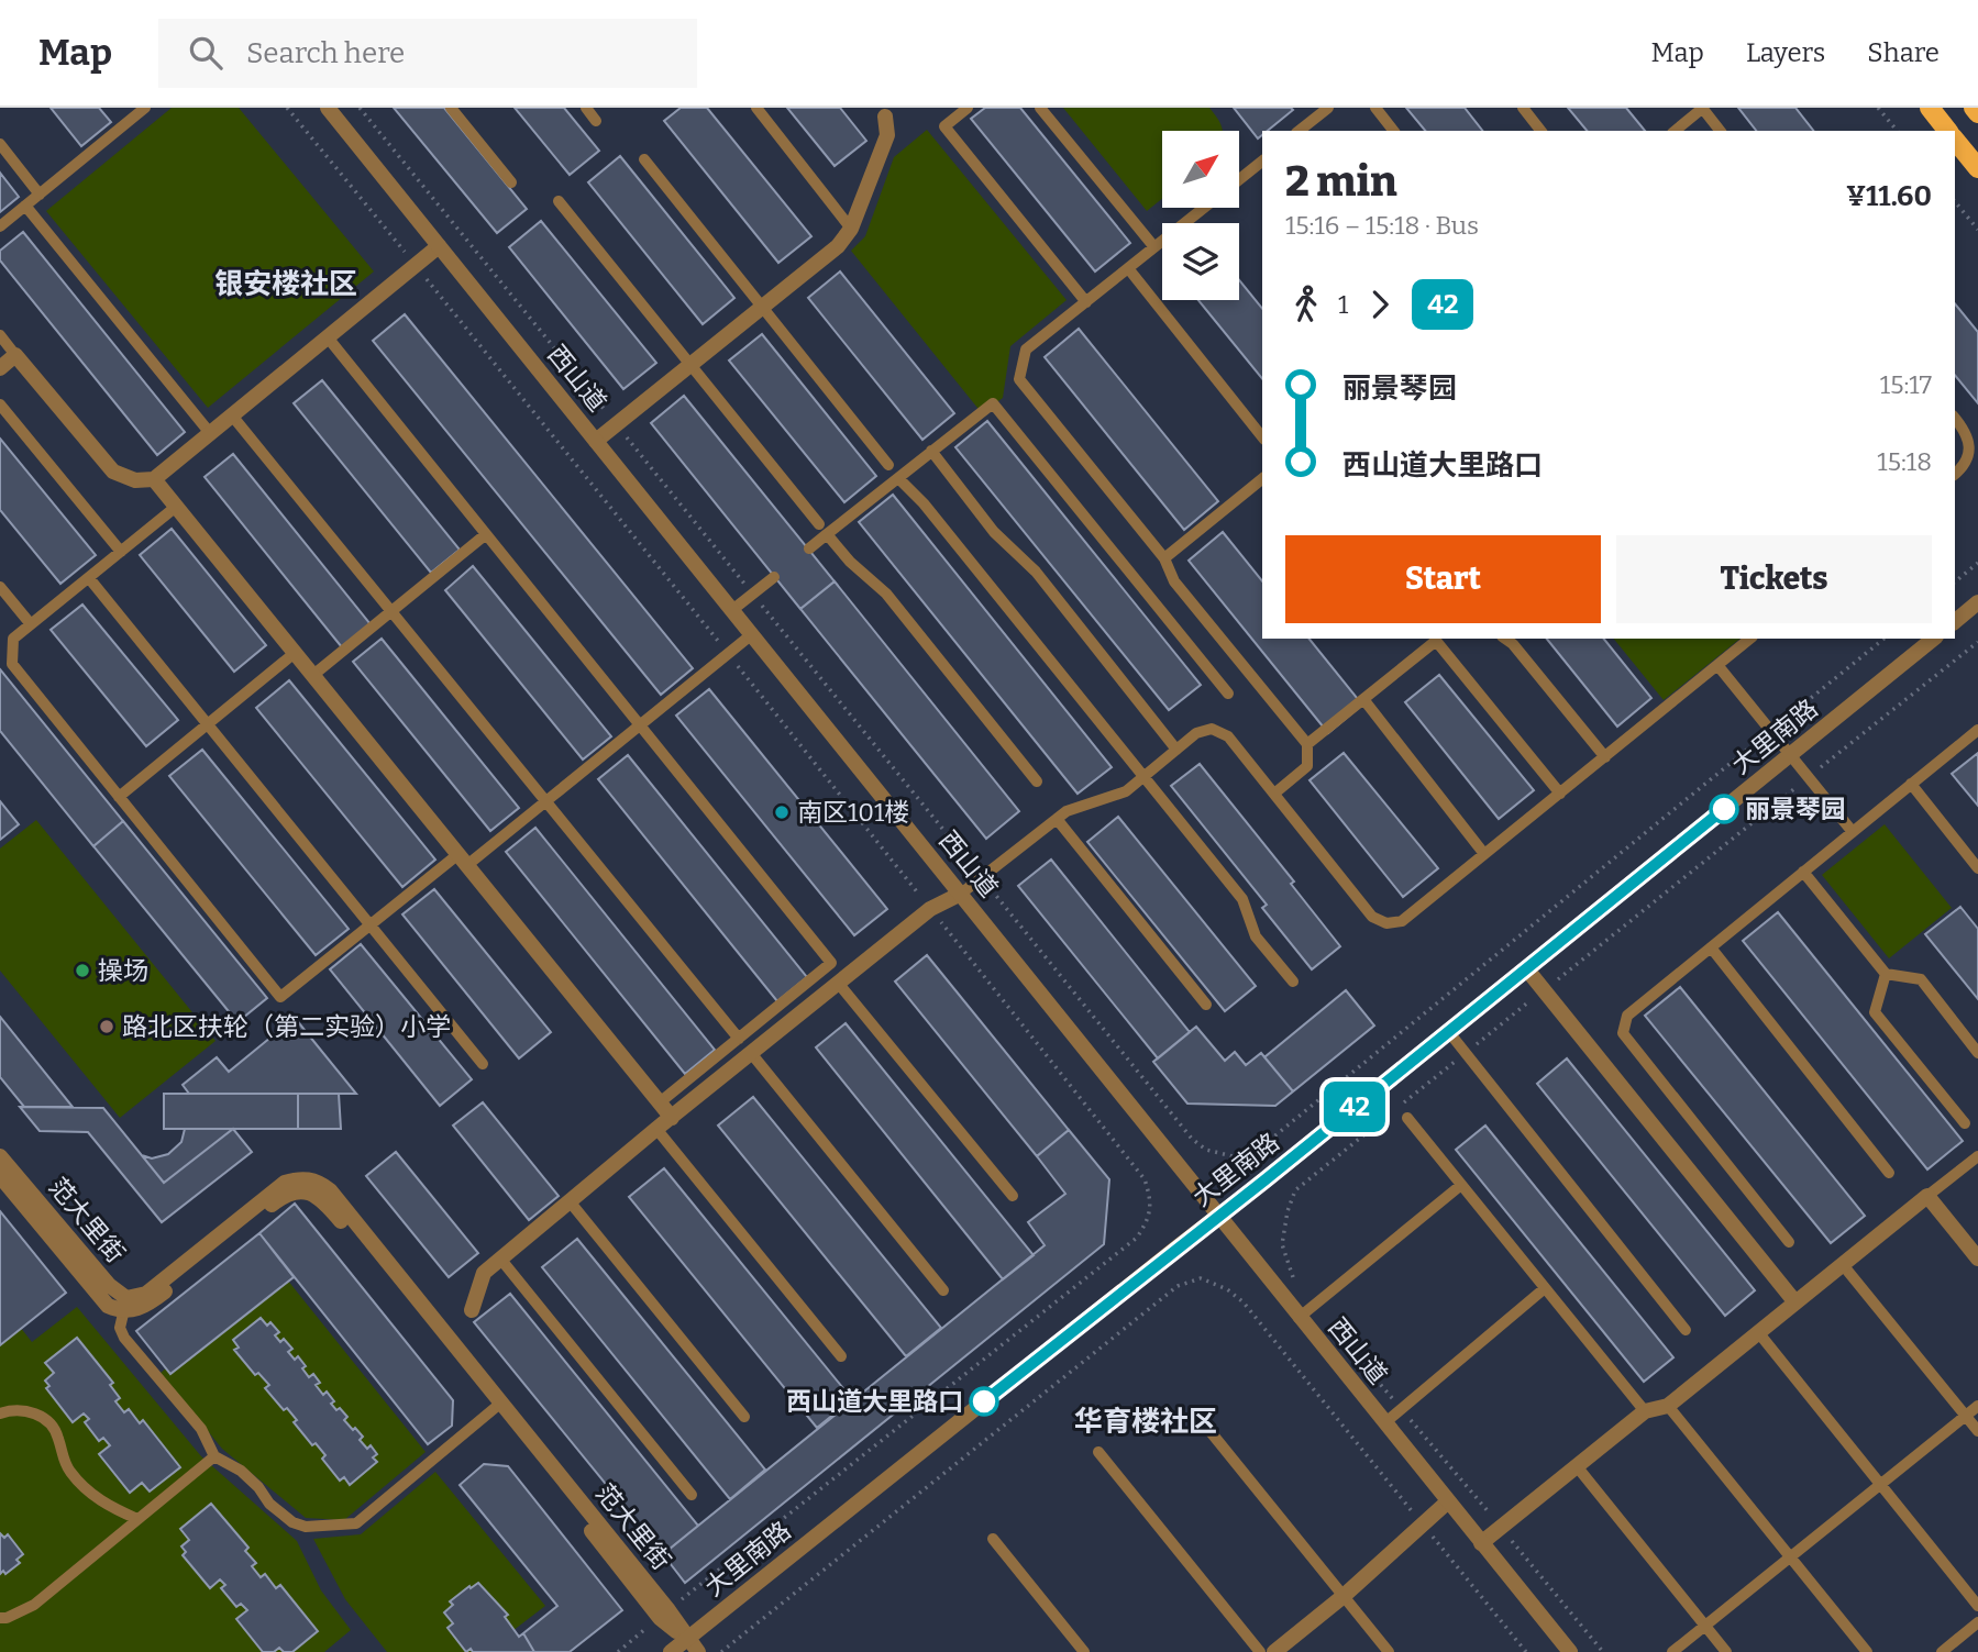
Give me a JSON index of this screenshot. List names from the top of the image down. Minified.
{"streets":{"street":["西山道","大里南路","范大里街"]},"crossings":[["西山道","大里南路"],["大里南路","范大里街"]],"districts":["银安楼社区","华育楼社区"],"places":["丽景琴园","南区101楼","操场","路北区扶轮（第二实验）小学","西山道大里路口"],"lines":["bus line 42"],"north":"top right","page":{"header":"Map","search":"Search here","nav":["Map","Layers","Share"],"on_map":"42","heading":["2 min","15:16 – 15:18 · Bus","¥11.60"],"legs":["1","42"],"list":[{"name":"丽景琴园","value":"15:17"},{"name":"西山道大里路口","value":"15:18"}],"buttons":["Start","Tickets"]}}
